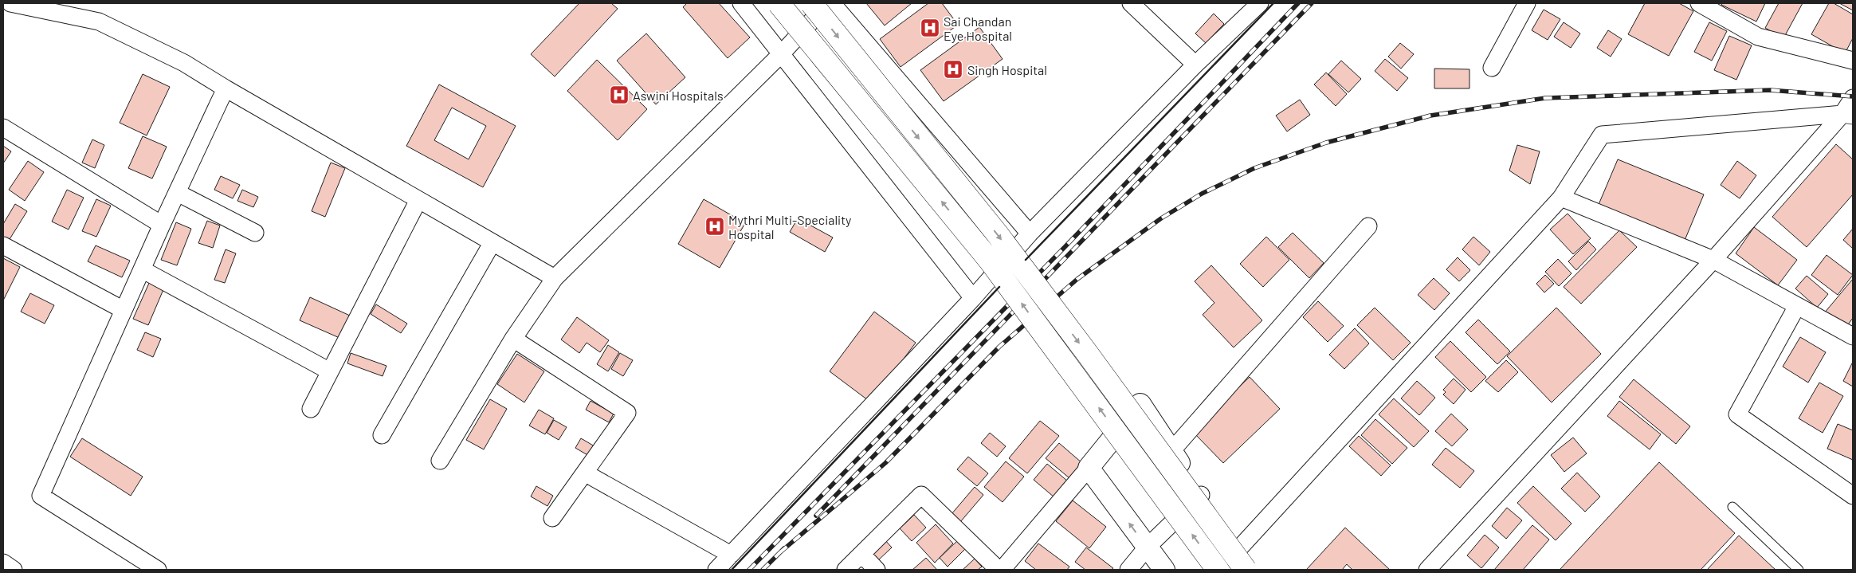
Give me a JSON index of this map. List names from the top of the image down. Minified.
{"places":{"hospital":["Sai Chandan Eye Hospital","Singh Hospital","Aswini Hospitals","Mythri Multi-Speciality Hospital"]}}
